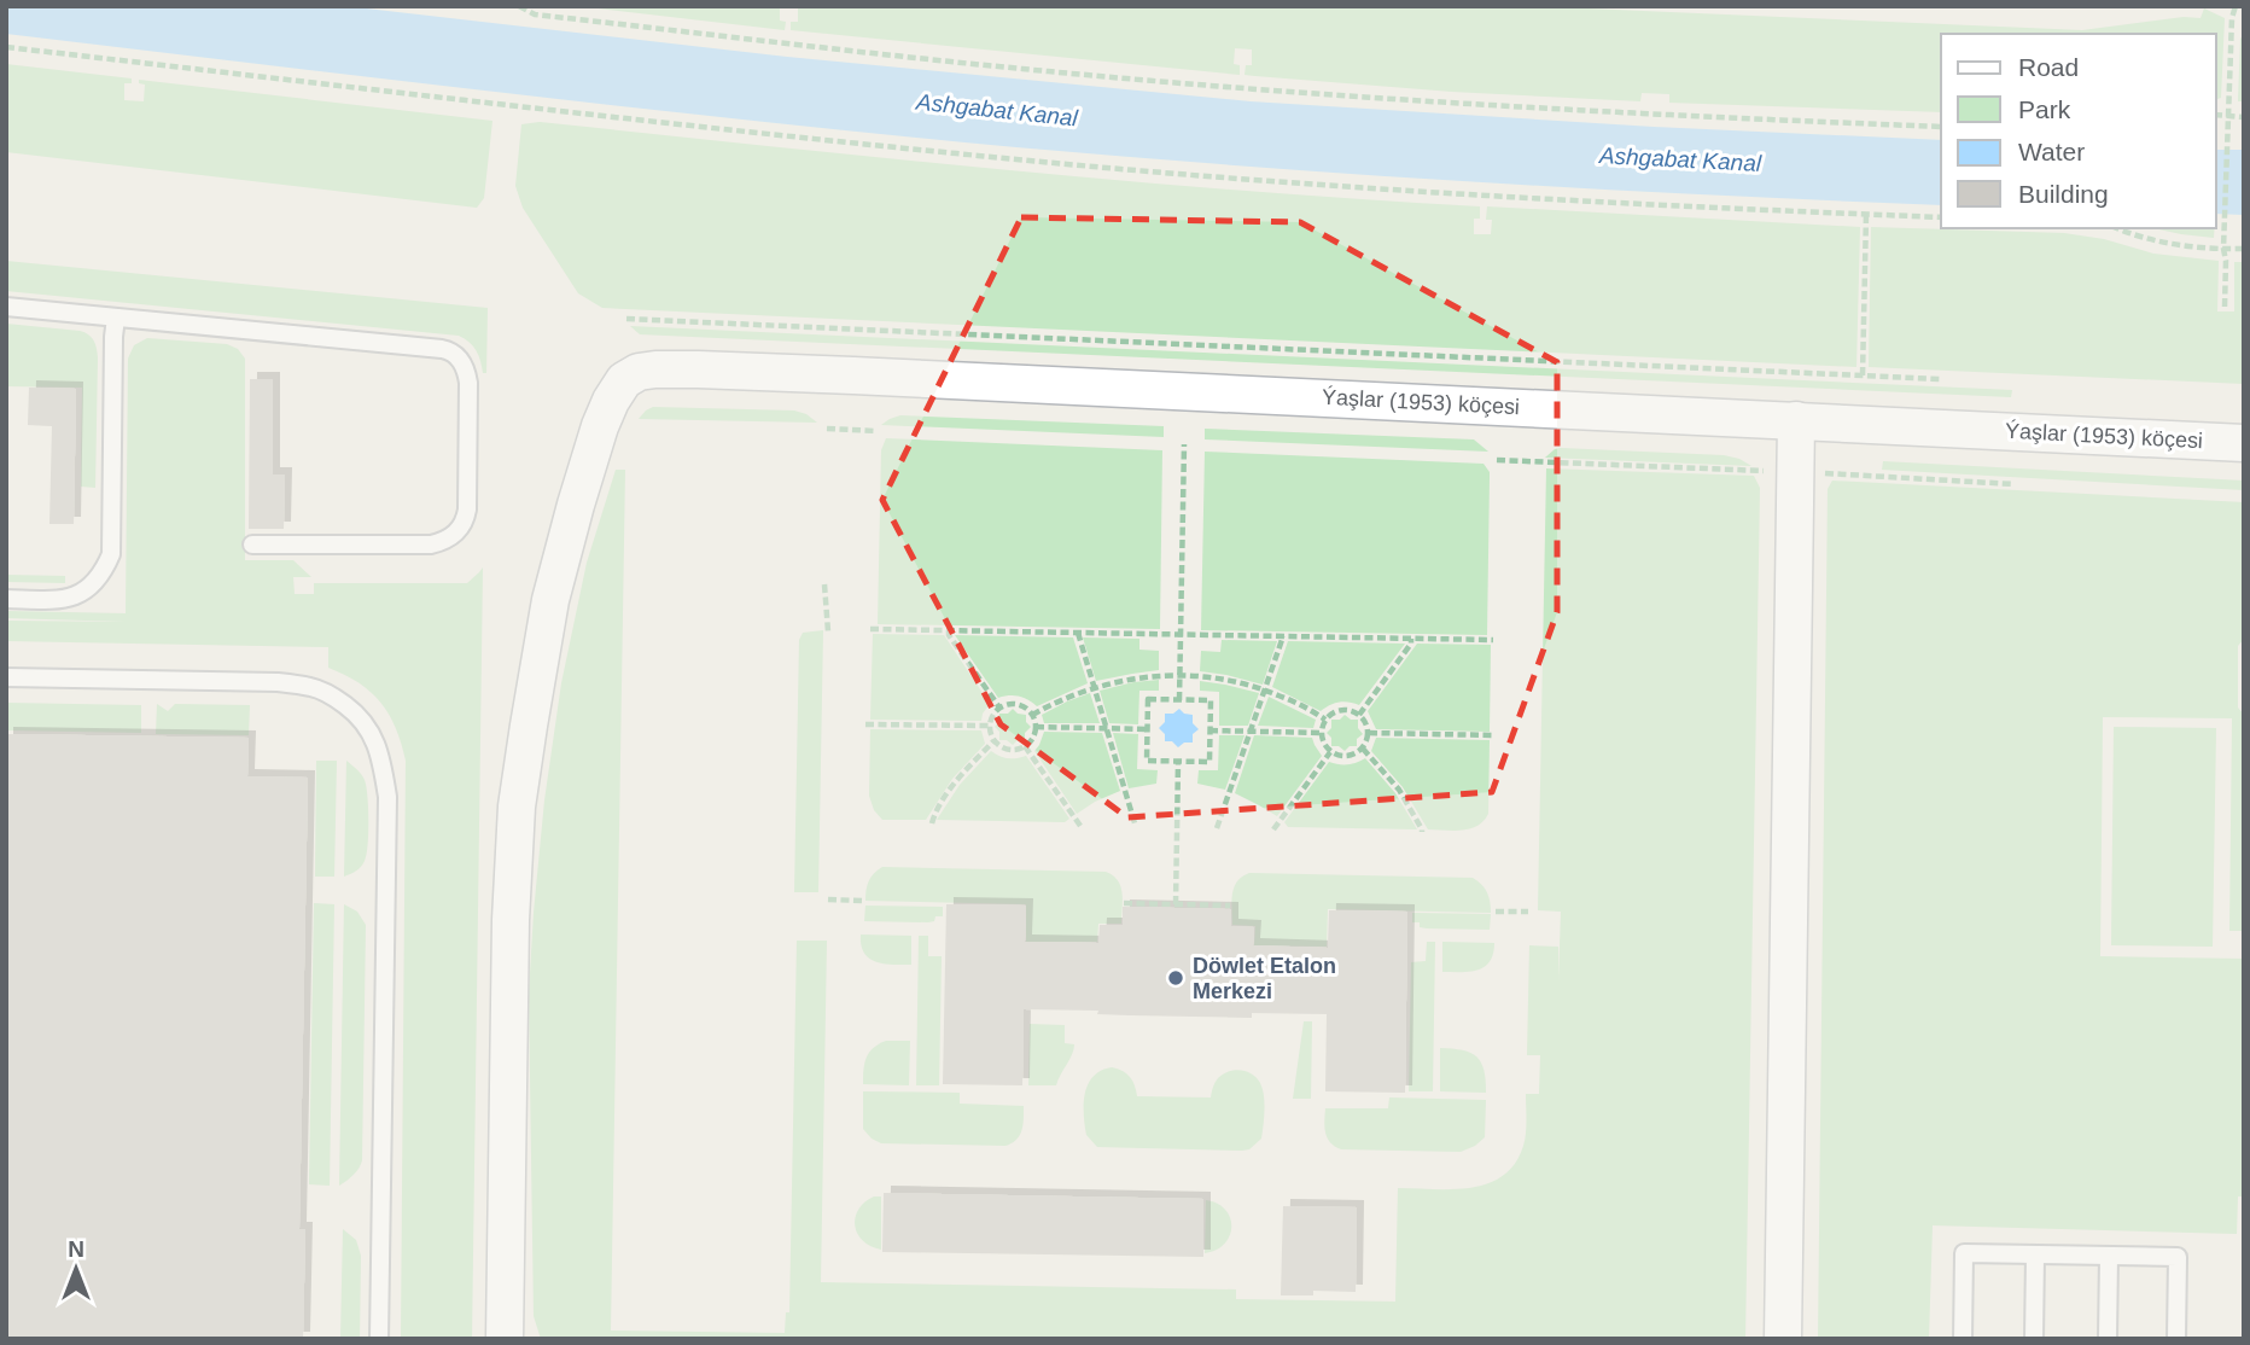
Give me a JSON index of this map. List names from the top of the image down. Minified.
{"streets":{"street":["Ýaşlar (1953) köçesi"]},"water":["Ashgabat Kanal"],"places":["Döwlet Etalon Merkezi"],"legend":["Road","Park","Water","Building"],"north":"top"}
